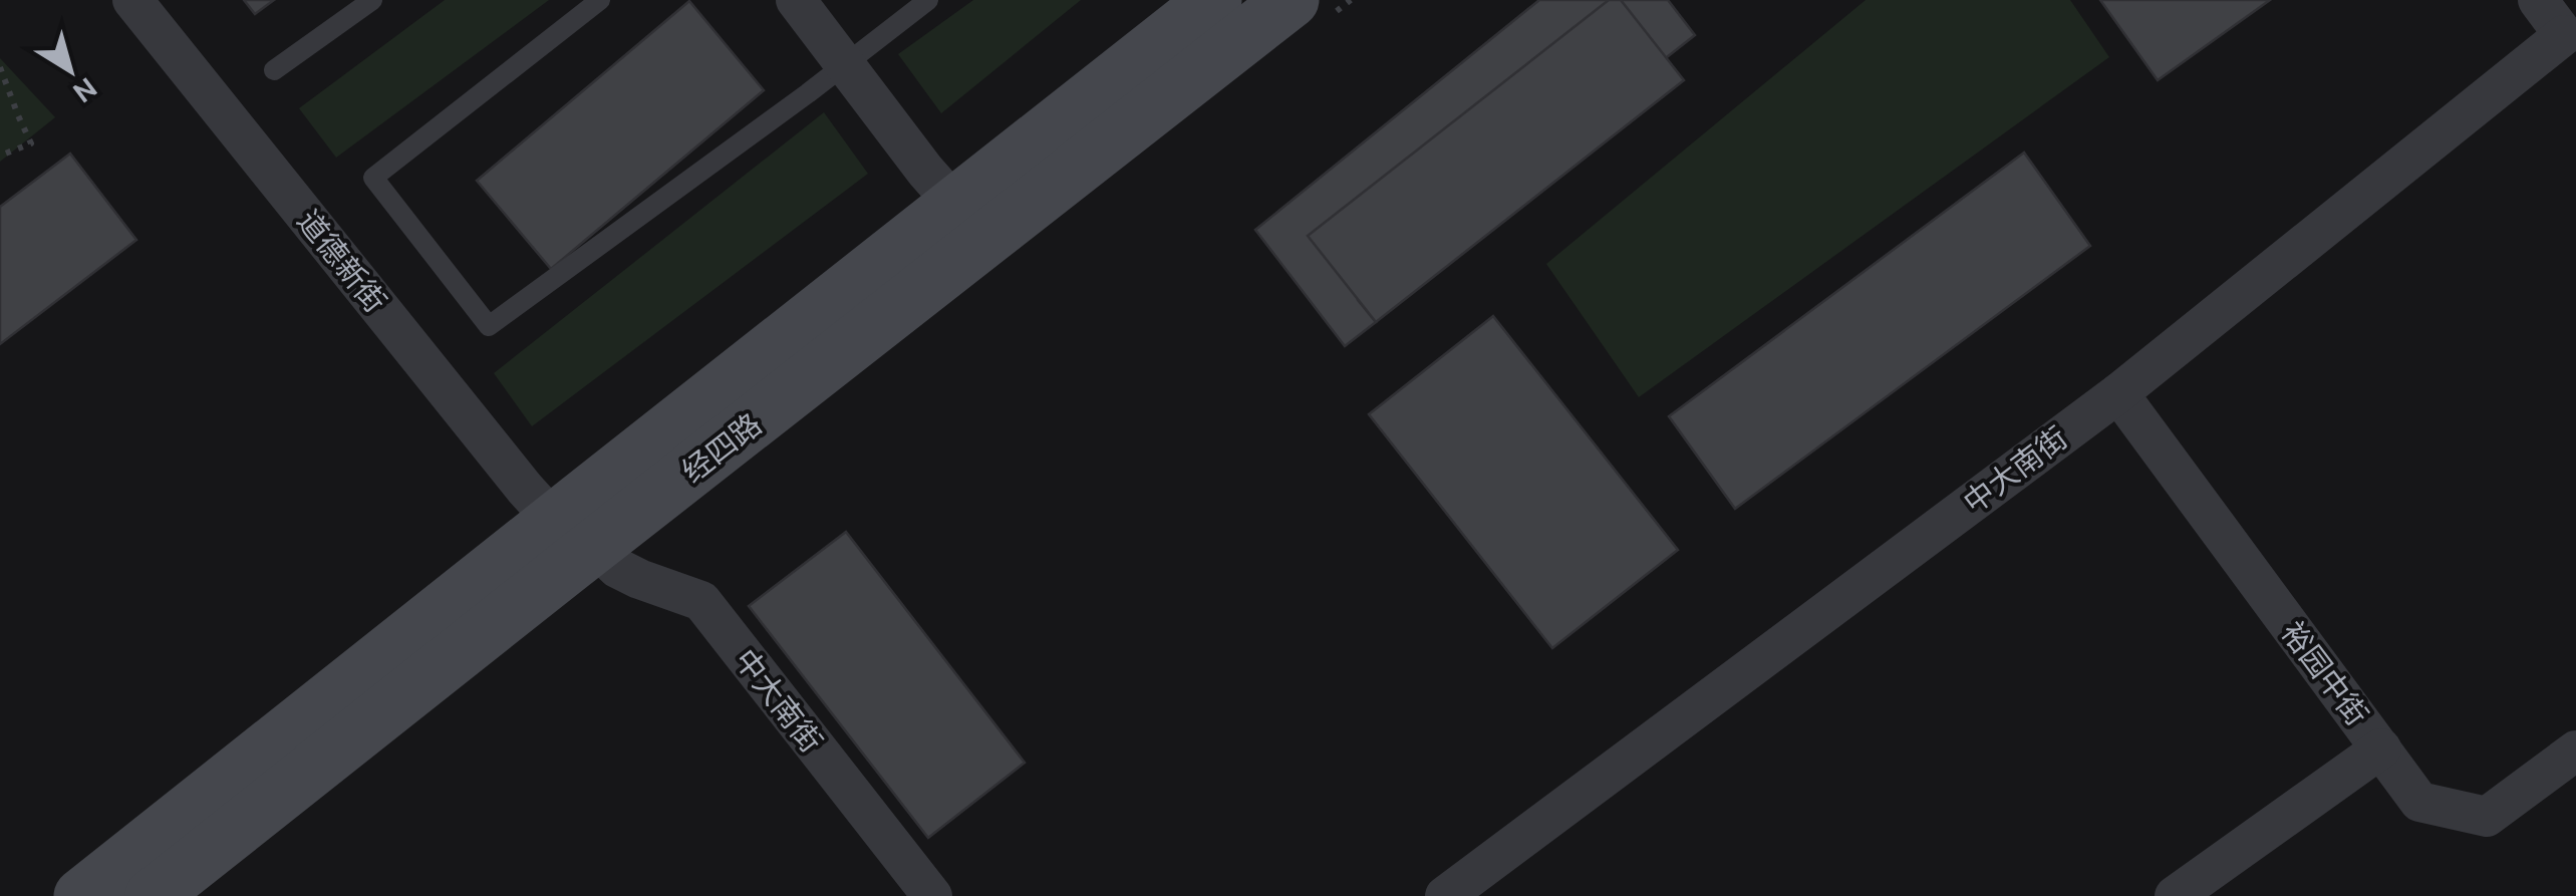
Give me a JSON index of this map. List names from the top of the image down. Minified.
{"streets":{"main road":["经四路"],"street":["道德新街","中大南街","裕园中街"]},"crossings":[["道德新街","经四路"],["道德新街","中大南街"],["经四路","中大南街"],["中大南街","裕园中街"]],"north":"bottom right"}
